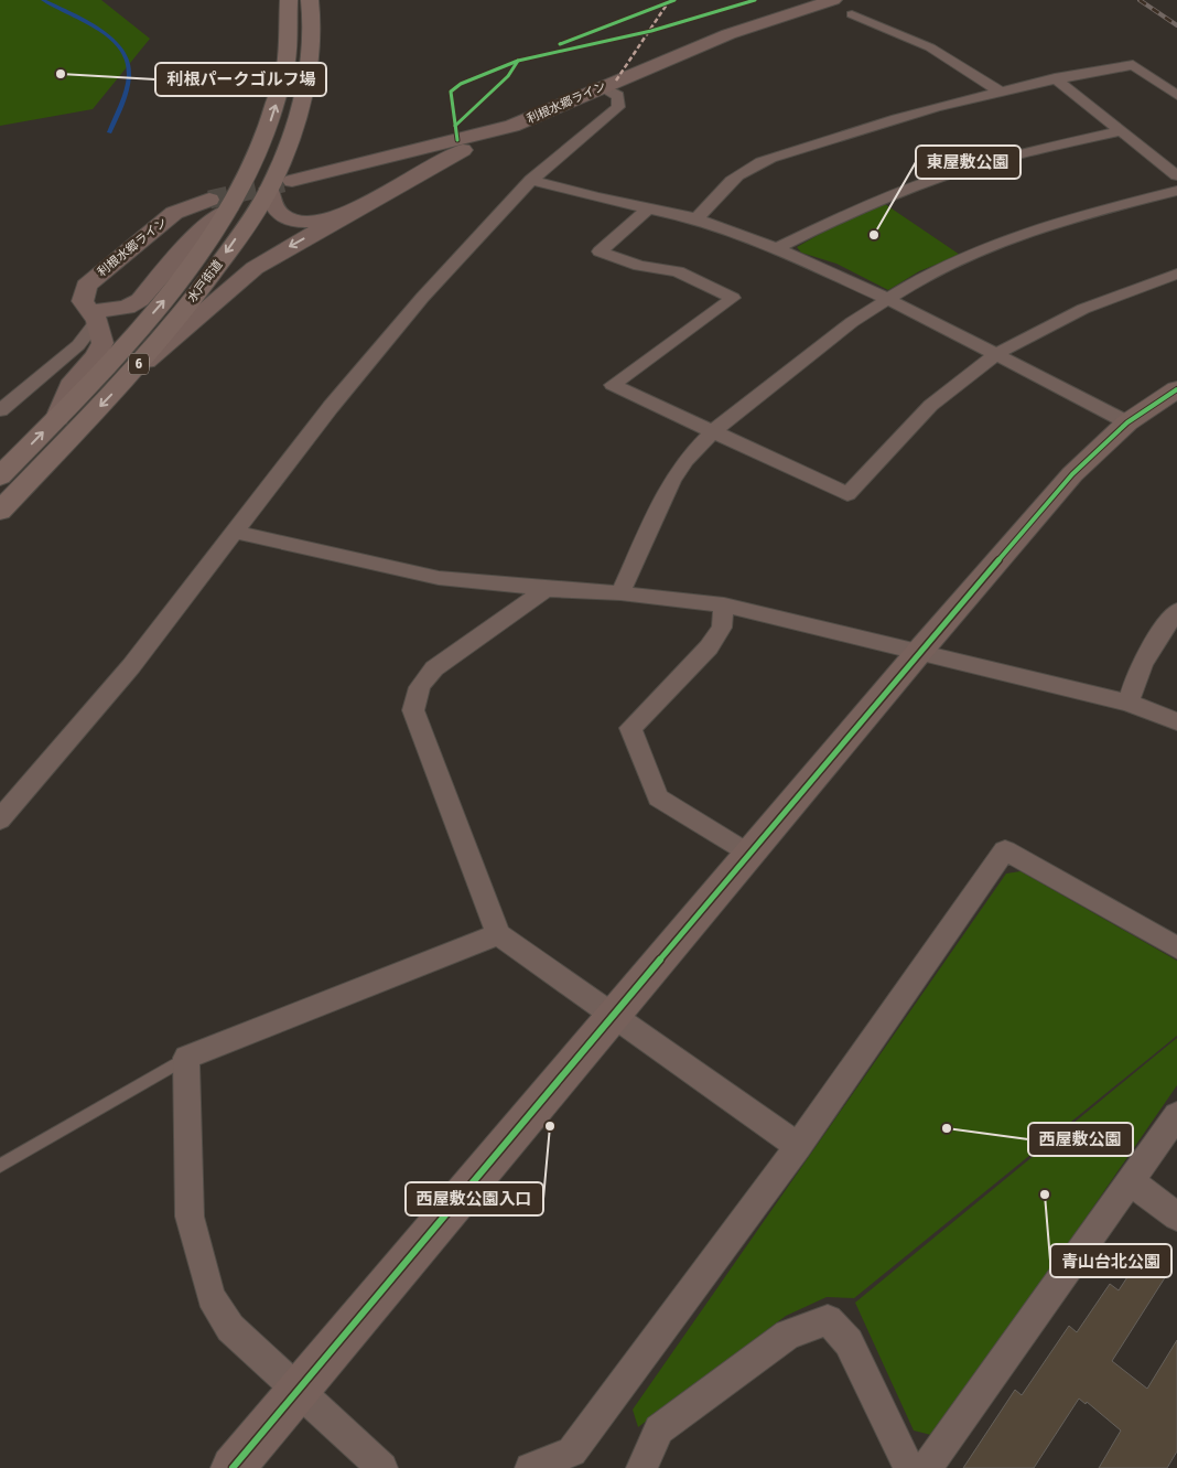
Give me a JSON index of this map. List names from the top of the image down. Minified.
{"streets":{"highway":["水戸街道","6"],"main road":["利根水郷ライン"]},"crossings":[["利根水郷ライン","水戸街道"]],"places":["利根パークゴルフ場","東屋敷公園","西屋敷公園入口","西屋敷公園","青山台北公園"]}
